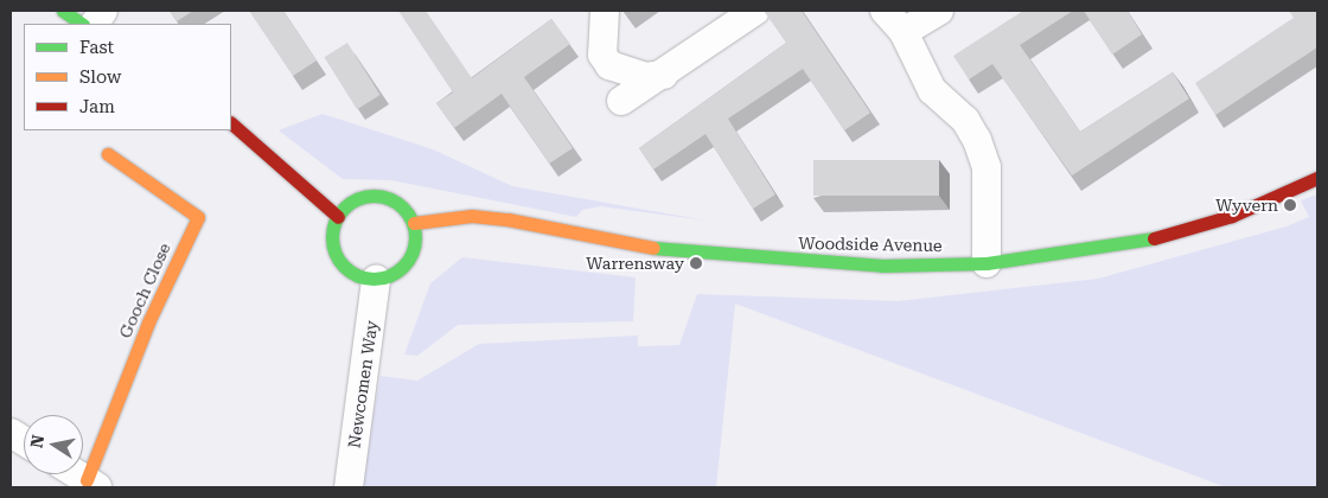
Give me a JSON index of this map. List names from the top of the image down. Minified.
{"streets":{"street":["Woodside Avenue","Gooch Close","Newcomen Way"]},"crossings":[["Woodside Avenue","Newcomen Way"]],"places":["Wyvern","Warrensway"],"legend":["Fast","Slow","Jam"],"north":"left"}
